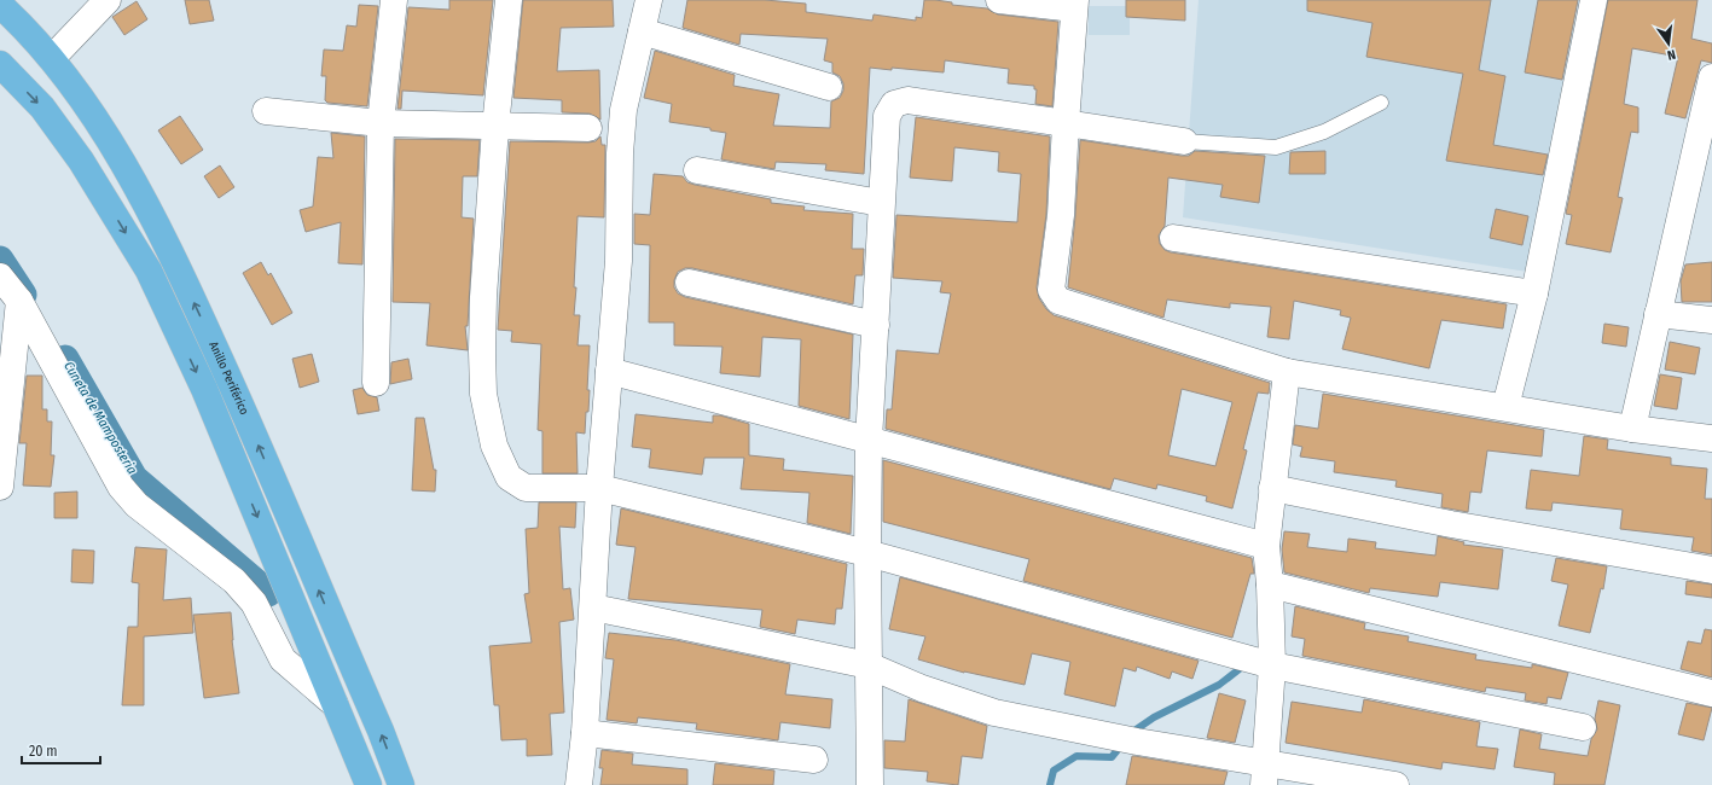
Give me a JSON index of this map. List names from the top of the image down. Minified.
{"streets":{"highway":["Anillo Periférico"]},"water":["Cuneta de Mamposteria"],"scale_bar":"20 m","north":"bottom"}
